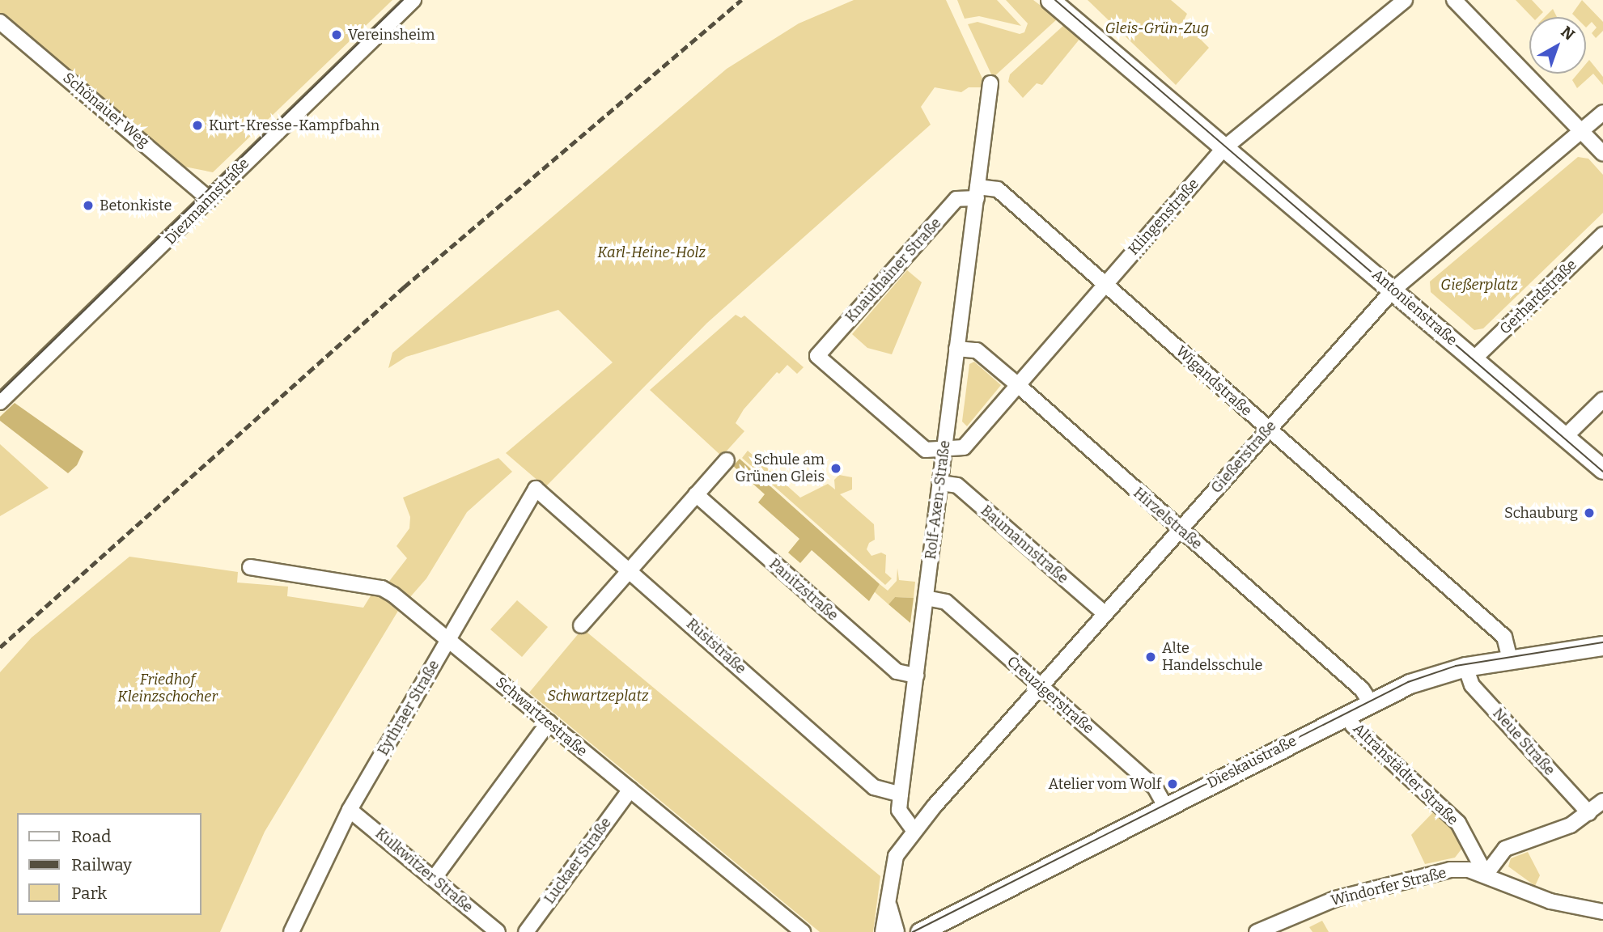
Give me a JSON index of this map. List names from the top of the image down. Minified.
{"streets":{"main road":["Antonienstraße","Dieskaustraße"],"street":["Schönauer Weg","Diezmannstraße","Klingenstraße","Knauthainer Straße","Gerhardstraße","Wigandstraße","Gießerstraße","Rolf-Axen-Straße","Hirzelstraße","Baumannstraße","Panitzstraße","Ruststraße","Creuzigerstraße","Eythraer Straße","Schwartzestraße","Neue Straße","Altranstädter Straße","Luckaer Straße","Kulkwitzer Straße","Windorfer Straße"]},"crossings":[["Schönauer Weg","Diezmannstraße"],["Klingenstraße","Knauthainer Straße"],["Klingenstraße","Antonienstraße"],["Klingenstraße","Wigandstraße"],["Klingenstraße","Rolf-Axen-Straße"],["Klingenstraße","Hirzelstraße"],["Knauthainer Straße","Wigandstraße"],["Knauthainer Straße","Rolf-Axen-Straße"],["Gerhardstraße","Antonienstraße"],["Antonienstraße","Gießerstraße"],["Wigandstraße","Gießerstraße"],["Wigandstraße","Rolf-Axen-Straße"],["Wigandstraße","Dieskaustraße"],["Gießerstraße","Rolf-Axen-Straße"],["Gießerstraße","Hirzelstraße"],["Gießerstraße","Baumannstraße"],["Gießerstraße","Creuzigerstraße"],["Rolf-Axen-Straße","Hirzelstraße"],["Rolf-Axen-Straße","Baumannstraße"],["Rolf-Axen-Straße","Panitzstraße"],["Rolf-Axen-Straße","Ruststraße"],["Rolf-Axen-Straße","Creuzigerstraße"],["Hirzelstraße","Dieskaustraße"],["Ruststraße","Eythraer Straße"],["Creuzigerstraße","Dieskaustraße"],["Eythraer Straße","Schwartzestraße"],["Eythraer Straße","Kulkwitzer Straße"],["Schwartzestraße","Luckaer Straße"],["Neue Straße","Dieskaustraße"],["Dieskaustraße","Altranstädter Straße"],["Altranstädter Straße","Windorfer Straße"]],"parks":["Gleis-Grün-Zug","Karl-Heine-Holz","Gießerplatz","Friedhof Kleinzschocher","Schwartzeplatz"],"places":["Vereinsheim","Kurt-Kresse-Kampfbahn","Betonkiste","Schule am Grünen Gleis","Schauburg","Alte Handelsschule","Atelier vom Wolf"],"legend":["Road","Railway","Park"],"north":"top right"}
